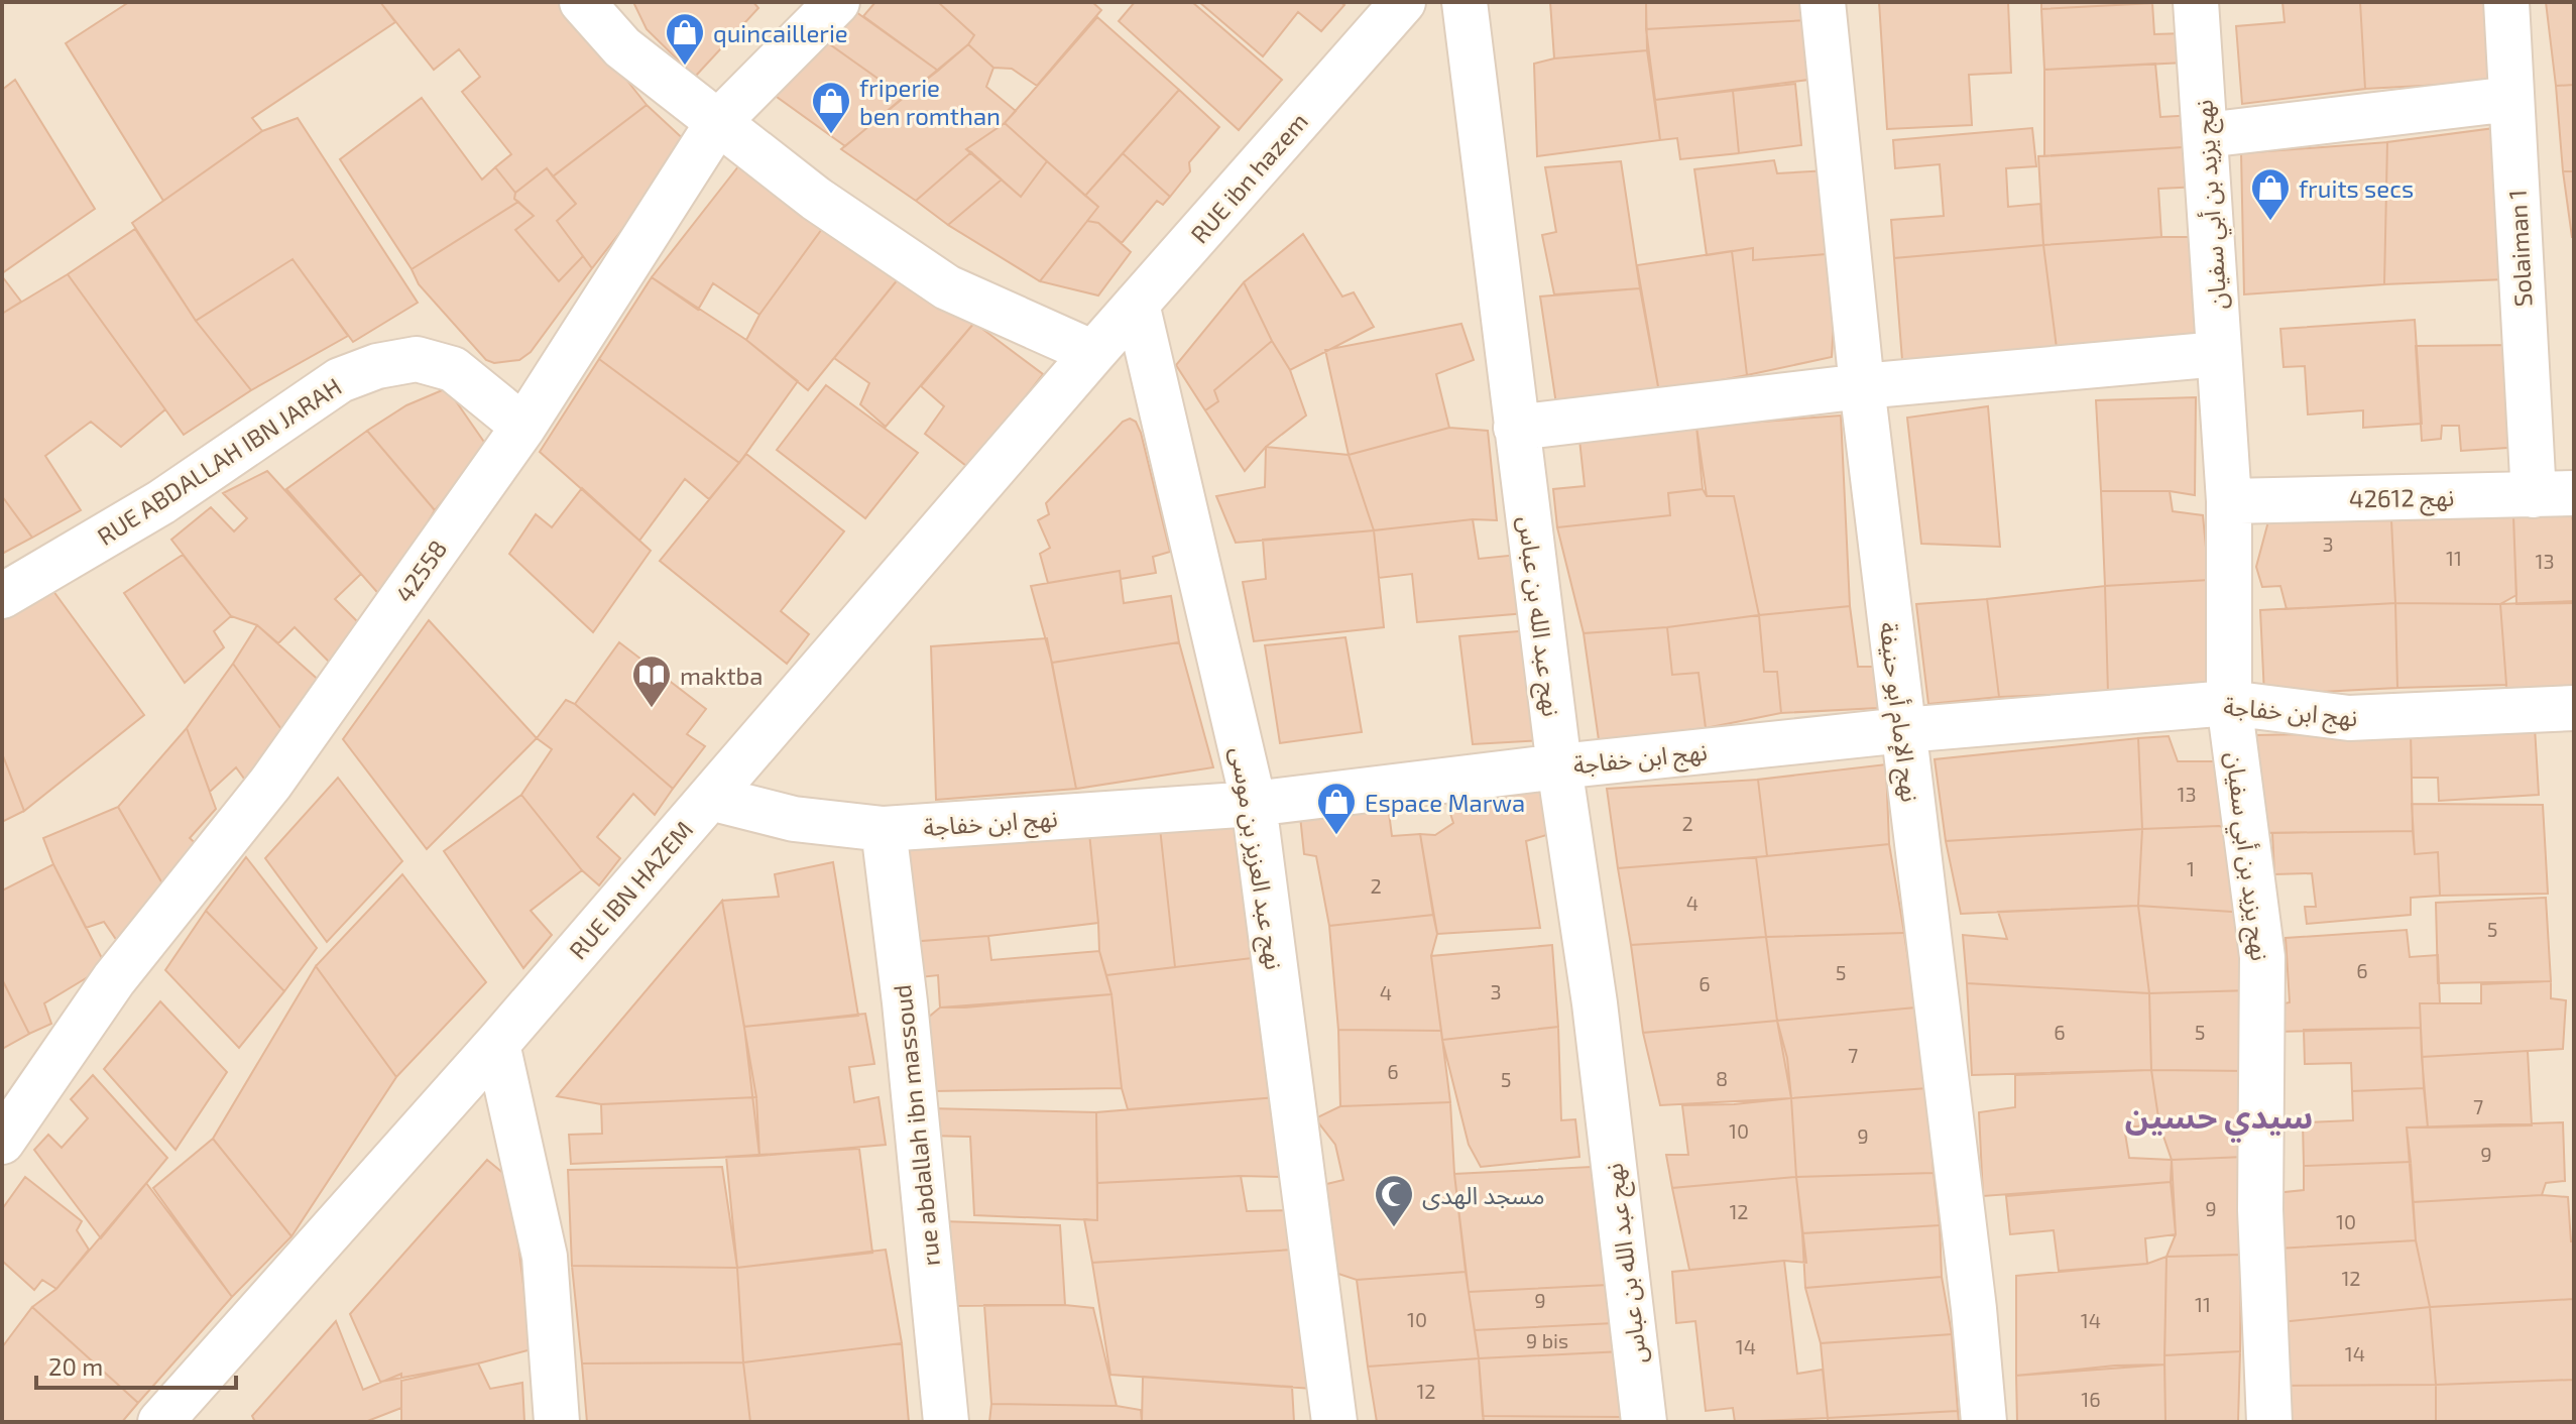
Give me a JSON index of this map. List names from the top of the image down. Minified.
{"streets":{"street":["RUE ibn hazem","نهج يزيد بن أبي سفيان","Solaiman 1","RUE ABDALLAH IBN JARAH","نهج 42612","42558","نهج عبد الله بن عباس","نهج ابن خفاجة","نهج الإمام أبو حنيفة","نهج عبد العزيز بن موسى","RUE IBN HAZEM","rue abdallah ibn massoud"]},"crossings":[["RUE ibn hazem","نهج عبد العزيز بن موسى"],["RUE ibn hazem","RUE IBN HAZEM"],["نهج يزيد بن أبي سفيان","نهج 42612"],["نهج يزيد بن أبي سفيان","نهج ابن خفاجة"],["Solaiman 1","نهج 42612"],["RUE ABDALLAH IBN JARAH","42558"],["نهج عبد الله بن عباس","نهج ابن خفاجة"],["نهج ابن خفاجة","نهج الإمام أبو حنيفة"],["نهج ابن خفاجة","نهج عبد العزيز بن موسى"],["نهج ابن خفاجة","RUE IBN HAZEM"],["نهج ابن خفاجة","rue abdallah ibn massoud"]],"districts":["سيدي حسين"],"places":{"shop":["quincaillerie","friperie ben romthan","fruits secs","Espace Marwa"],"library":["maktba"],"mosque":["مسجد الهدى"]},"house_numbers":["3","11","13","13","2","1","2","4","5","6","5","6","3","4","6","5","7","6","8","5","7","10","9","9","9","12","10","12","9","11","10","14","9 bis","14","14","12","16"],"scale_bar":"20 m"}
